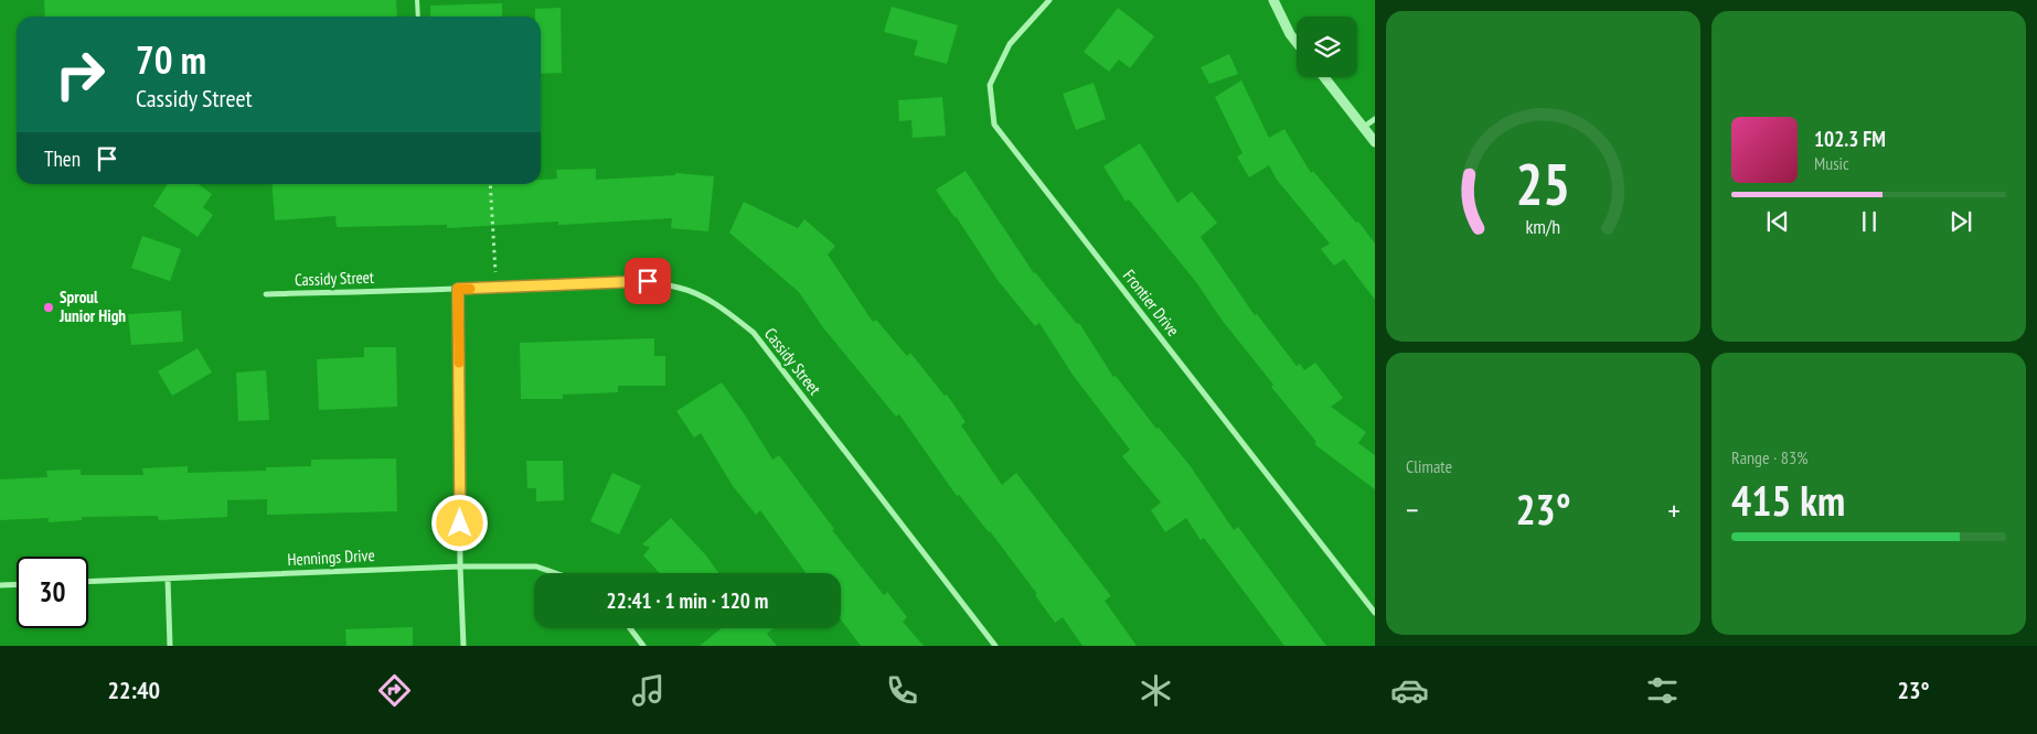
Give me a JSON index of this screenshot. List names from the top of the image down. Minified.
{"streets":{"street":["Cassidy Street","Frontier Drive","Hennings Drive"]},"places":["Sproul Junior High"],"page":{"turn":["70 m","Cassidy Street"],"song":["102.3 FM","Music"],"then":"Then","tile":["Climate",["Range · 83%","415 km"]],"heat":["−","23°","+"],"limit":"30","trip":"22:41 · 1 min · 120 m","tabs":["22:40","23°"],"gauge":["25","km/h"]}}
